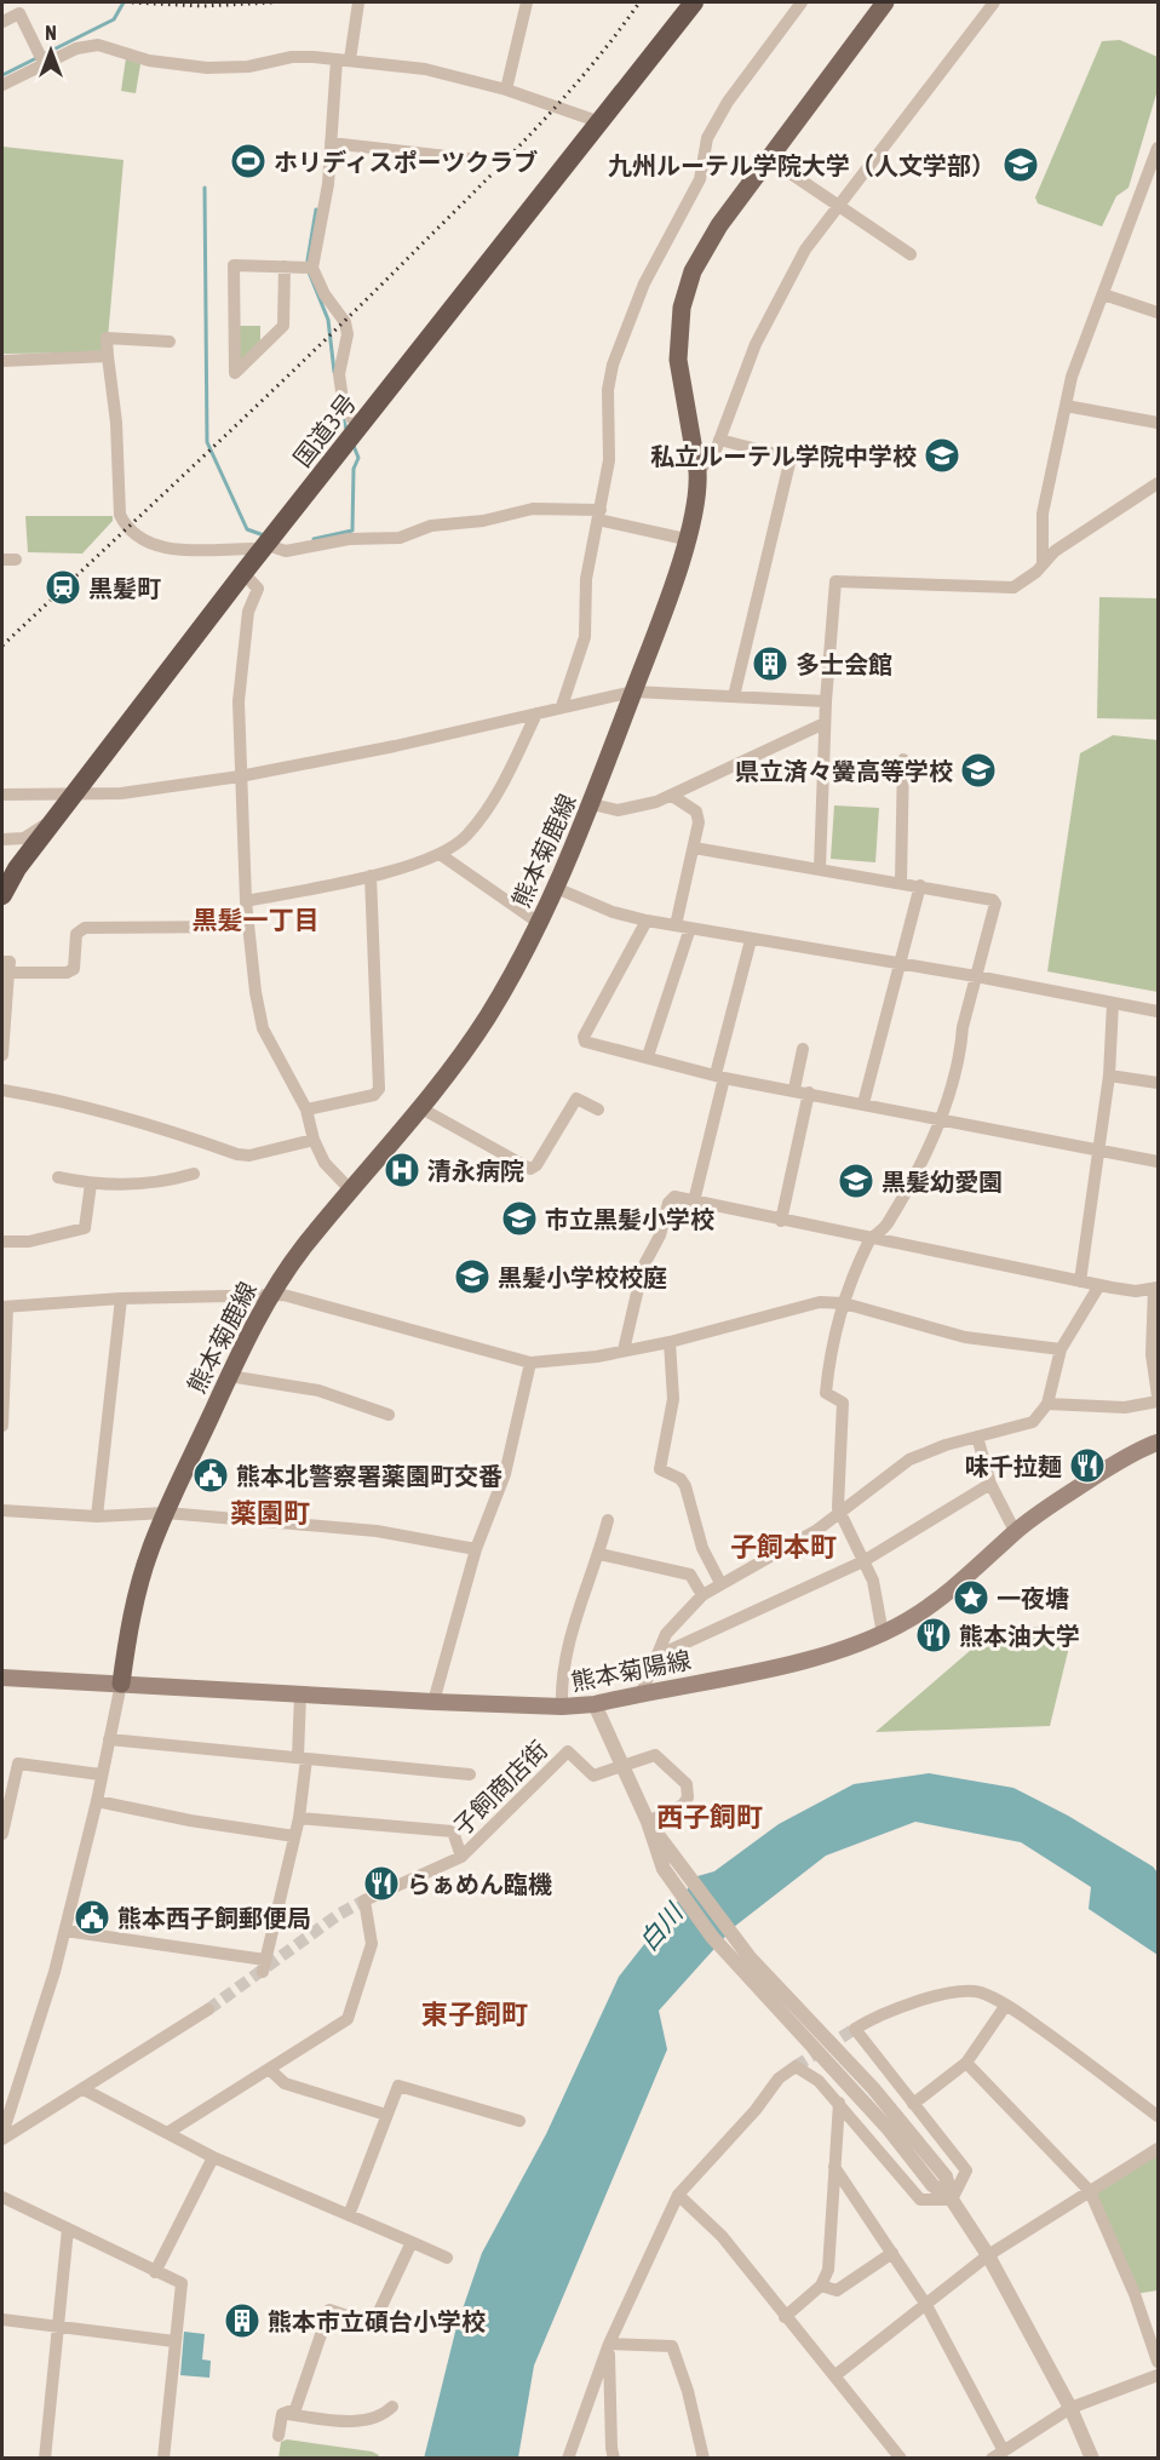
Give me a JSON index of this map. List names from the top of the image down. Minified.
{"streets":{"highway":["国道3号"],"main road":["熊本菊鹿線","熊本菊陽線"],"street":["子飼商店街"]},"crossings":[["熊本菊鹿線","熊本菊陽線"]],"districts":["黒髪一丁目","薬園町","子飼本町","西子飼町","東子飼町"],"water":["白川"],"places":{"sports":["ホリディスポーツクラブ"],"school or university":["九州ルーテル学院大学（人文学部）","私立ルーテル学院中学校","県立済々黌高等学校","黒髪幼愛園","市立黒髪小学校","黒髪小学校校庭"],"station":["黒髪町"],"building":["多士会館","熊本市立碩台小学校"],"hospital":["清永病院"],"restaurant":["味千拉麺","熊本油大学","らぁめん臨機"],"public building":["熊本北警察署薬園町交番","熊本西子飼郵便局"],"place":["一夜塘"]},"north":"top"}
